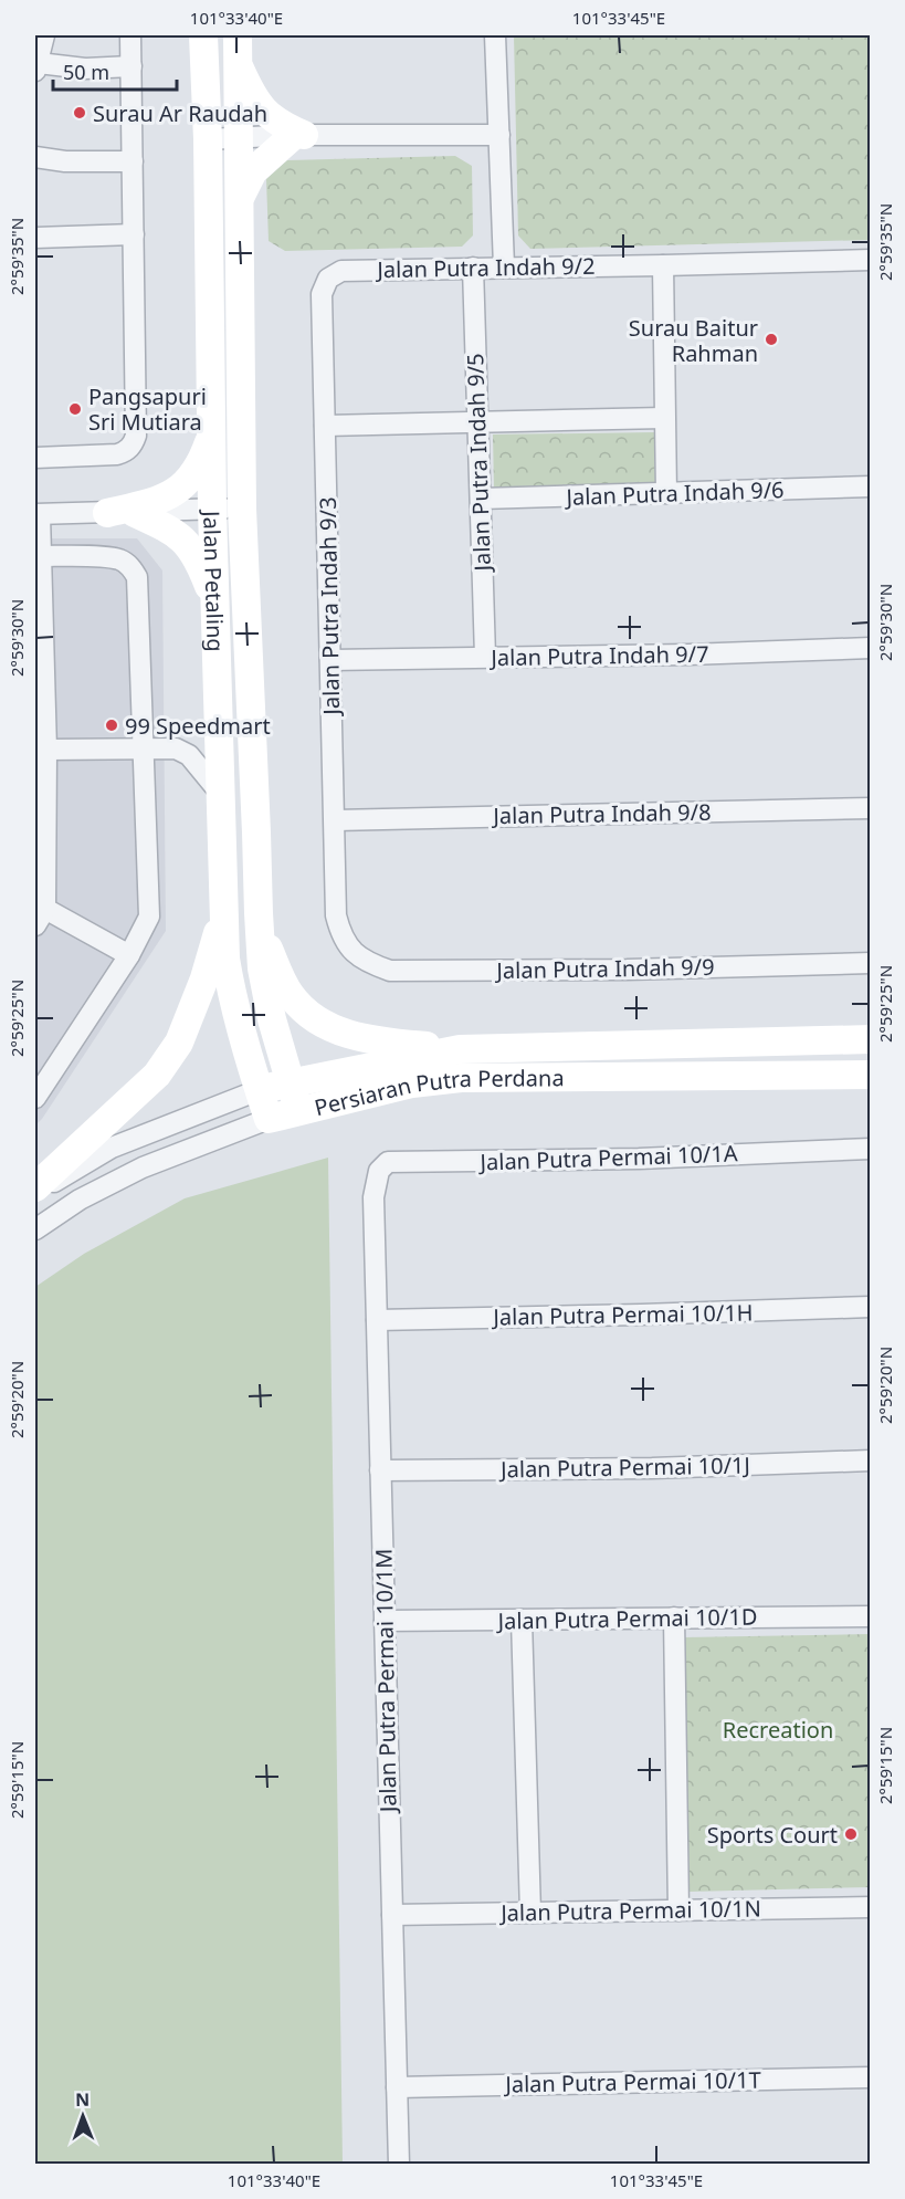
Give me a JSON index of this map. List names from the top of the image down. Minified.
{"streets":{"main road":["Jalan Petaling","Persiaran Putra Perdana"],"street":["Jalan Putra Indah 9/2","Jalan Putra Indah 9/5","Jalan Putra Indah 9/6","Jalan Putra Indah 9/3","Jalan Putra Indah 9/7","Jalan Putra Indah 9/8","Jalan Putra Indah 9/9","Jalan Putra Permai 10/1A","Jalan Putra Permai 10/1H","Jalan Putra Permai 10/1J","Jalan Putra Permai 10/1D","Jalan Putra Permai 10/1M","Jalan Putra Permai 10/1N","Jalan Putra Permai 10/1T"]},"crossings":[["Jalan Putra Indah 9/2","Jalan Putra Indah 9/5"],["Jalan Putra Indah 9/2","Jalan Putra Indah 9/3"],["Jalan Putra Indah 9/5","Jalan Putra Indah 9/6"],["Jalan Putra Indah 9/5","Jalan Putra Indah 9/7"],["Jalan Petaling","Persiaran Putra Perdana"],["Jalan Putra Indah 9/3","Jalan Putra Indah 9/7"],["Jalan Putra Indah 9/3","Jalan Putra Indah 9/8"],["Jalan Putra Indah 9/3","Jalan Putra Indah 9/9"],["Jalan Putra Permai 10/1A","Jalan Putra Permai 10/1M"],["Jalan Putra Permai 10/1H","Jalan Putra Permai 10/1M"],["Jalan Putra Permai 10/1J","Jalan Putra Permai 10/1M"],["Jalan Putra Permai 10/1D","Jalan Putra Permai 10/1M"],["Jalan Putra Permai 10/1M","Jalan Putra Permai 10/1N"],["Jalan Putra Permai 10/1M","Jalan Putra Permai 10/1T"]],"parks":["Recreation"],"places":["Surau Ar Raudah","Surau Baitur Rahman","Pangsapuri Sri Mutiara","99 Speedmart","Sports Court"],"scale_bar":"50 m","north":"top","coordinates":["101°33'40\"E","101°33'45\"E","2°59'35\"N","2°59'30\"N","2°59'25\"N","2°59'20\"N","2°59'15\"N"]}
